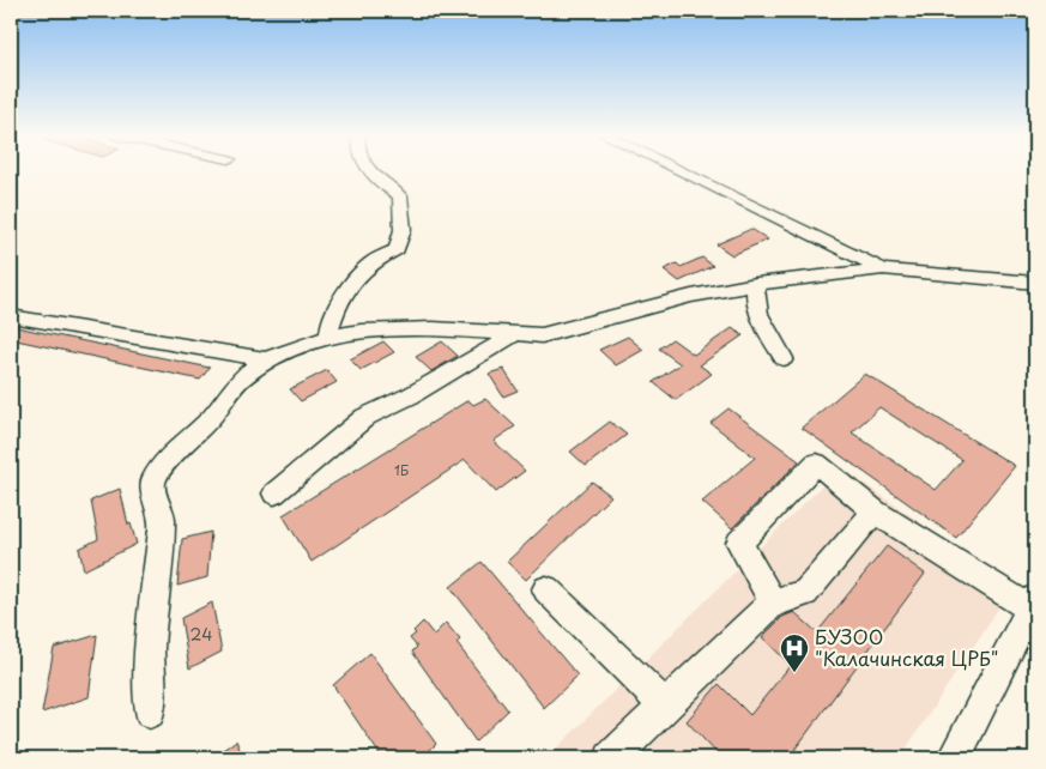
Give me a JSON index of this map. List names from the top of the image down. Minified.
{"places":{"hospital":["БУЗОО \"Калачинская ЦРБ\""]},"house_numbers":["1Б","24"]}
